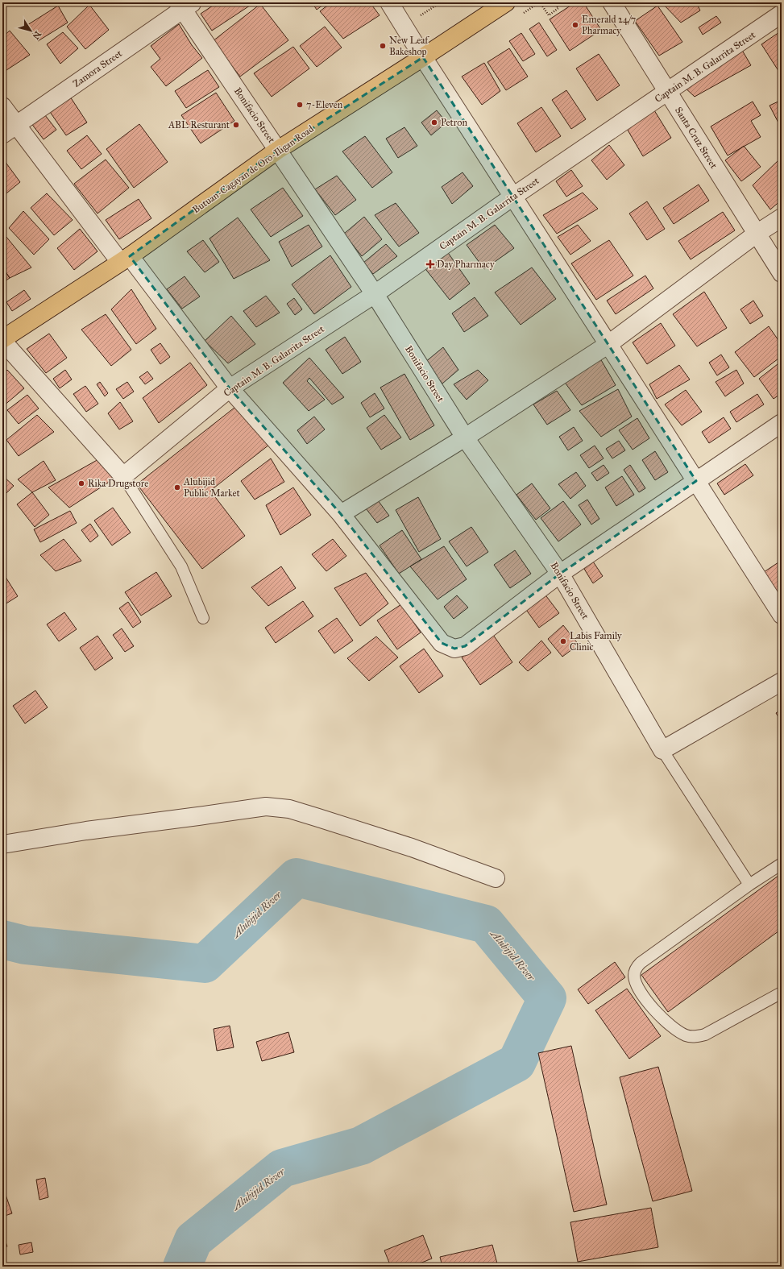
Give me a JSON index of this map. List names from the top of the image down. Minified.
{"streets":{"highway":["Butuan-Cagayan de Oro-Iligan Road"],"street":["Captain M. B. Galarrita Street","Zamora Street","Bonifacio Street","Santa Cruz Street"]},"crossings":[["Captain M. B. Galarrita Street","Bonifacio Street"],["Captain M. B. Galarrita Street","Santa Cruz Street"],["Zamora Street","Bonifacio Street"],["Bonifacio Street","Butuan-Cagayan de Oro-Iligan Road"]],"water":["Alubijid River"],"places":{"other":["Emerald 24/7 Pharmacy","New Leaf Bakeshop","7-Eleven","Petron","ABL Resturant","Rika Drugstore","Alubijid Public Market","Labis Family Clinic"],"health":["Day Pharmacy"]},"north":"bottom right"}
